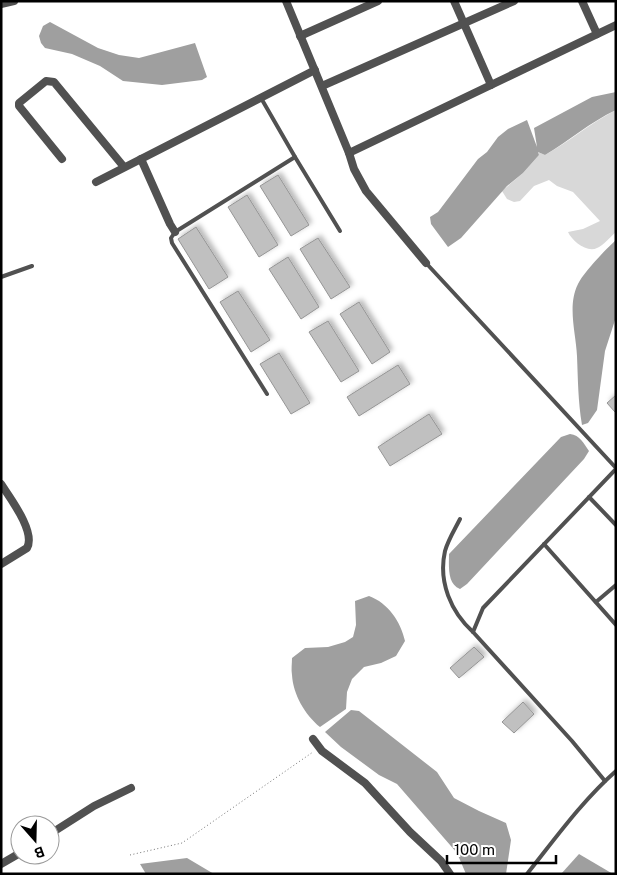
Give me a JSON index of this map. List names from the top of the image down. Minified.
{"scale_bar":"100 m","north":"bottom"}
